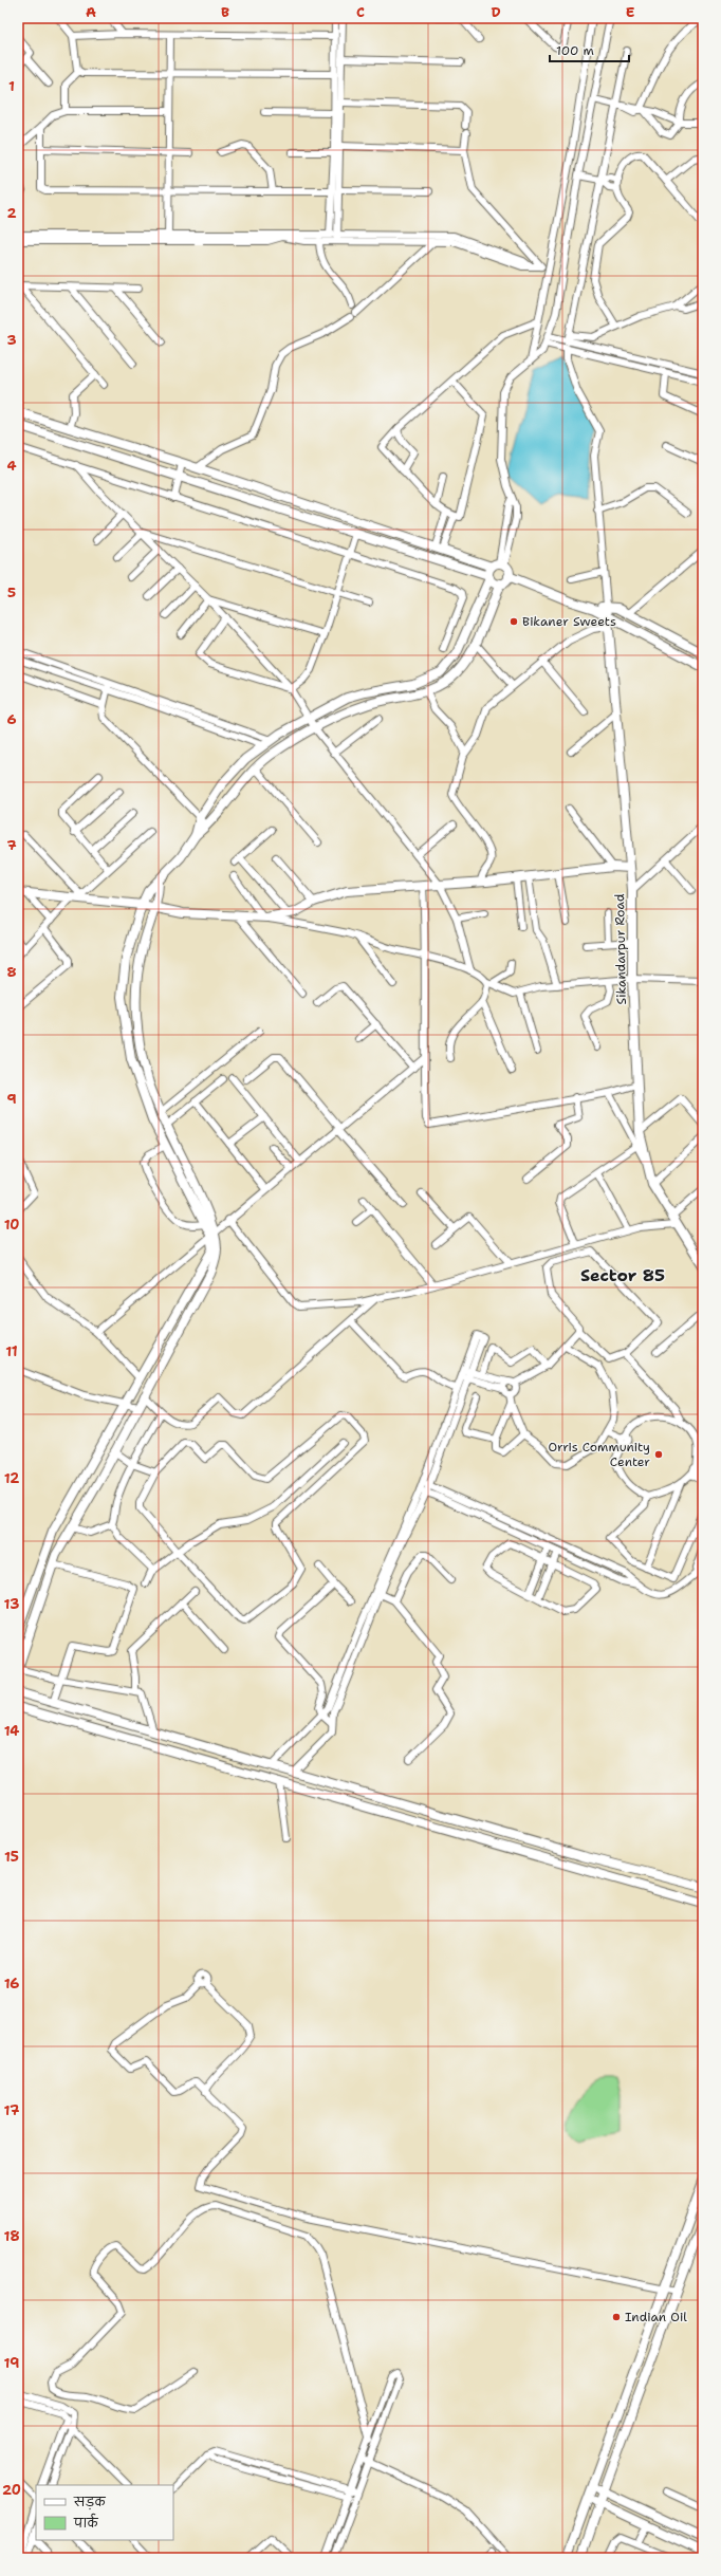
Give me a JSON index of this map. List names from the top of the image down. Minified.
{"streets":{"street":["Sikandarpur Road"]},"districts":["Sector 85"],"places":["Bikaner Sweets","Orris Community Center","Indian Oil"],"legend":["सड़क","पार्क"],"scale_bar":"100 m","grid":{"columns":["A","B","C","D","E"],"rows":["1","2","3","4","5","6","7","8","9","10","11","12","13","14","15","16","17","18","19","20"]}}
